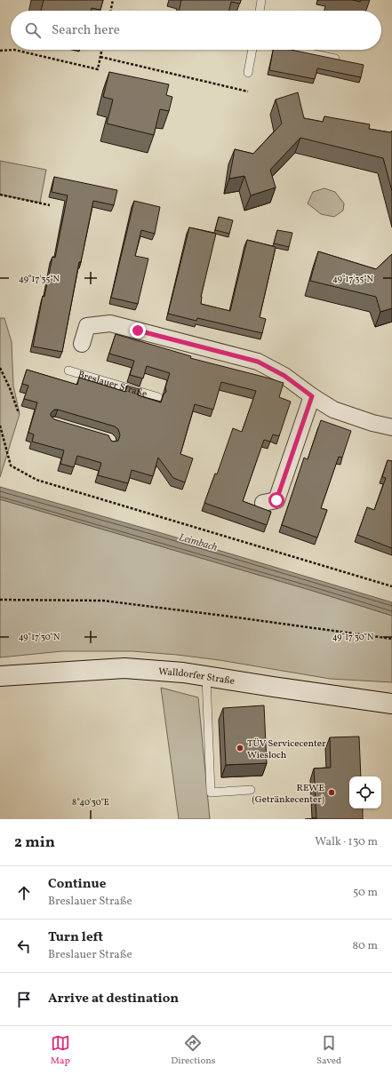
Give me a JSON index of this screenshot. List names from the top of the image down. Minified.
{"streets":{"street":["Walldorfer Straße"],"lane":["Breslauer Straße"]},"water":["Leimbach"],"places":["TÜV Servicecenter Wiesloch","REWE (Getränkecenter)"],"page":{"search":"Search here","heading":["2 min","Walk · 130 m"],"list":[["Continue","Breslauer Straße","50 m"],["Turn left","Breslauer Straße","80 m"],"Arrive at destination"],"nav":["Map","Directions","Saved"]},"coordinates":["49°17'35\"N","49°17'30\"N","8°40'30\"E"]}
